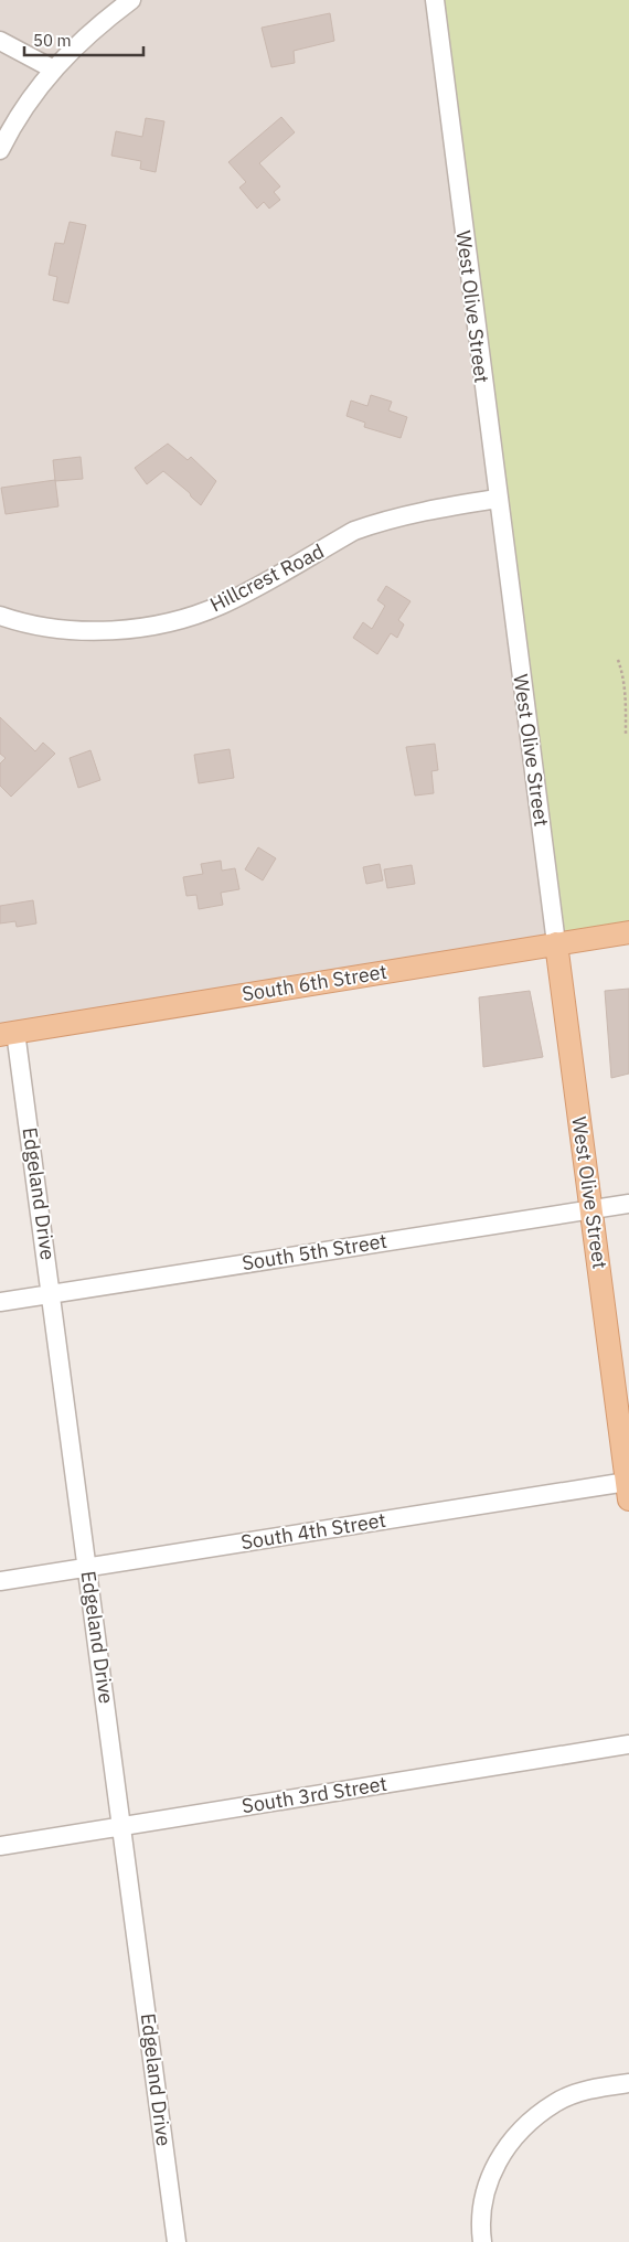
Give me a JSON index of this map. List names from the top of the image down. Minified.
{"streets":{"main road":["West Olive Street","South 6th Street"],"street":["Hillcrest Road","Edgeland Drive","South 5th Street","South 4th Street","South 3rd Street"]},"crossings":[["West Olive Street","Hillcrest Road"],["West Olive Street","South 6th Street"],["West Olive Street","South 5th Street"],["West Olive Street","South 4th Street"],["South 6th Street","Edgeland Drive"],["Edgeland Drive","South 5th Street"],["Edgeland Drive","South 4th Street"],["Edgeland Drive","South 3rd Street"]],"scale_bar":"50 m"}
